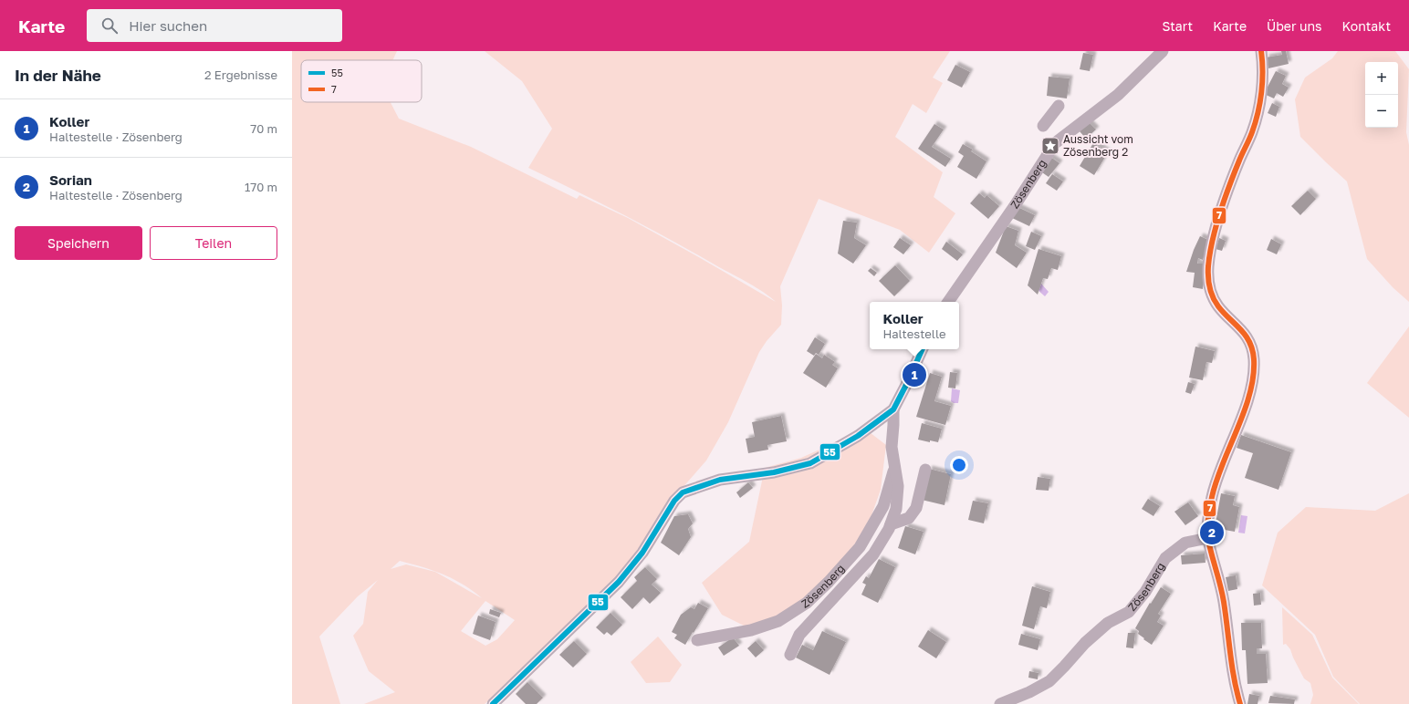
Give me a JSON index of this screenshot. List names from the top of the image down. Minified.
{"streets":{"street":["Zösenberg"]},"places":{"place":["Aussicht vom Zösenberg 2"]},"lines":["transit line 7","transit line 55"],"legend":["55","7"],"page":{"header":"Karte","search":"Hier suchen","nav":["Start","Karte","Über uns","Kontakt"],"heading":["In der Nähe","2 Ergebnisse"],"map_buttons":["+","−"],"list":[{"mark":"1","name":"Koller","note":"Haltestelle · Zösenberg","value":"70 m"},{"mark":"2","name":"Sorian","note":"Haltestelle · Zösenberg","value":"170 m"}],"buttons":["Speichern","Teilen"],"popup":["Koller","Haltestelle"],"pins":["1","2"]}}
